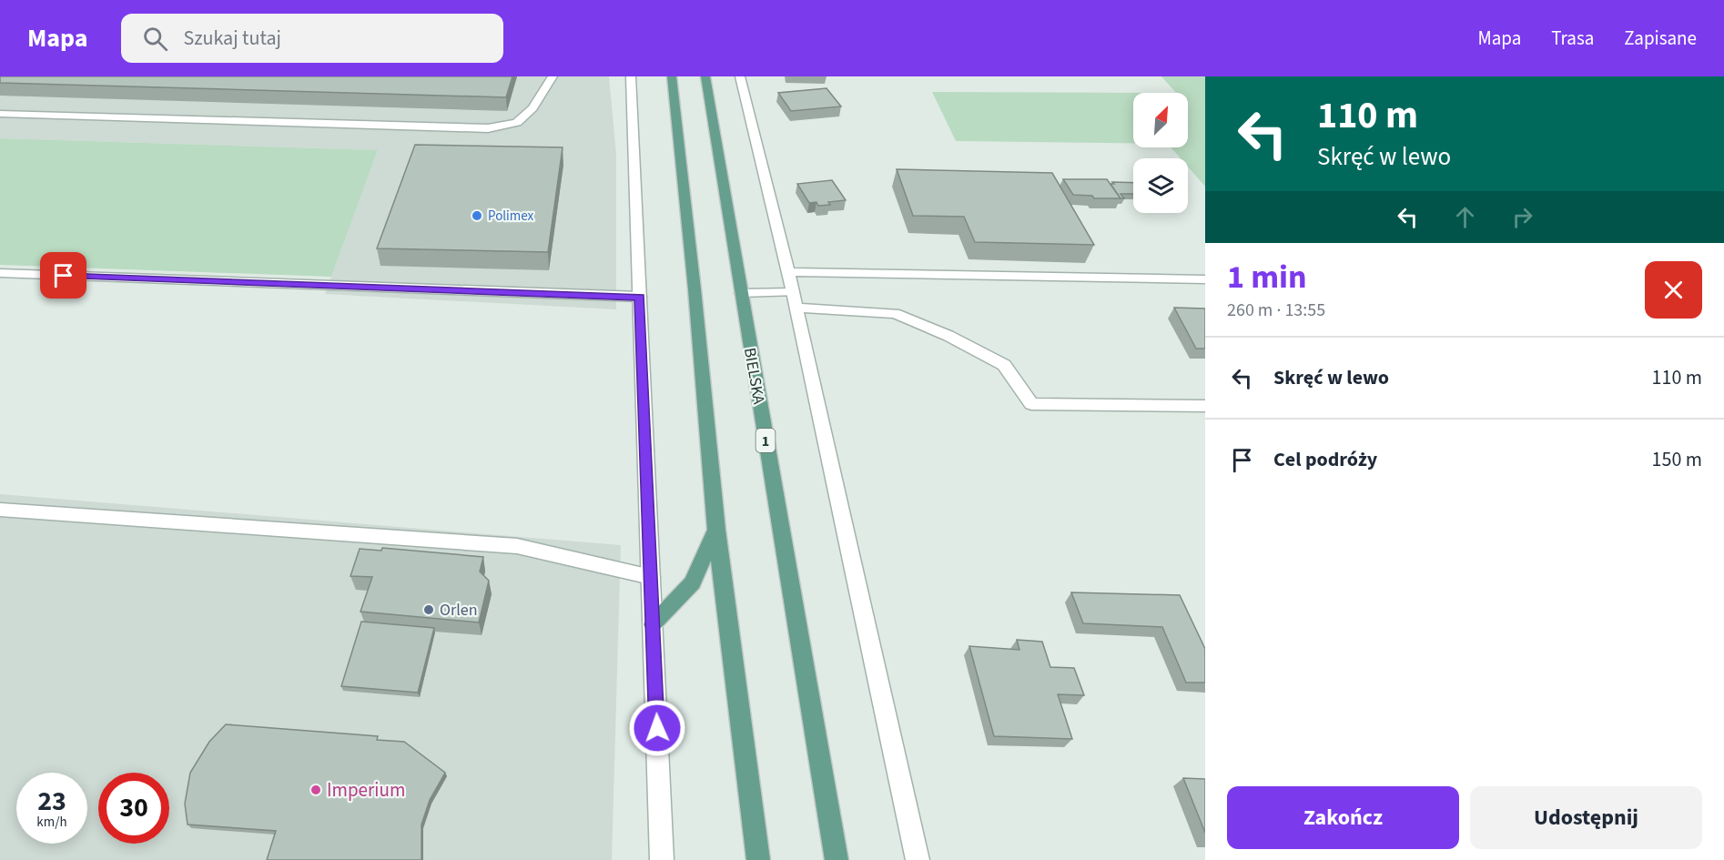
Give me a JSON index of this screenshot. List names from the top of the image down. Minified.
{"streets":{"main road":["BIELSKA","1"]},"places":["Polimex","Orlen","Imperium"],"north":"top right","page":{"header":"Mapa","search":"Szukaj tutaj","nav":["Mapa","Trasa","Zapisane"],"turn":["110 m","Skręć w lewo"],"heading":["1 min","260 m · 13:55"],"list":[{"name":"Skręć w lewo","value":"110 m"},{"name":"Cel podróży","value":"150 m"}],"speed":"23 km/h","limit":"30","buttons":["Zakończ","Udostępnij"]}}
